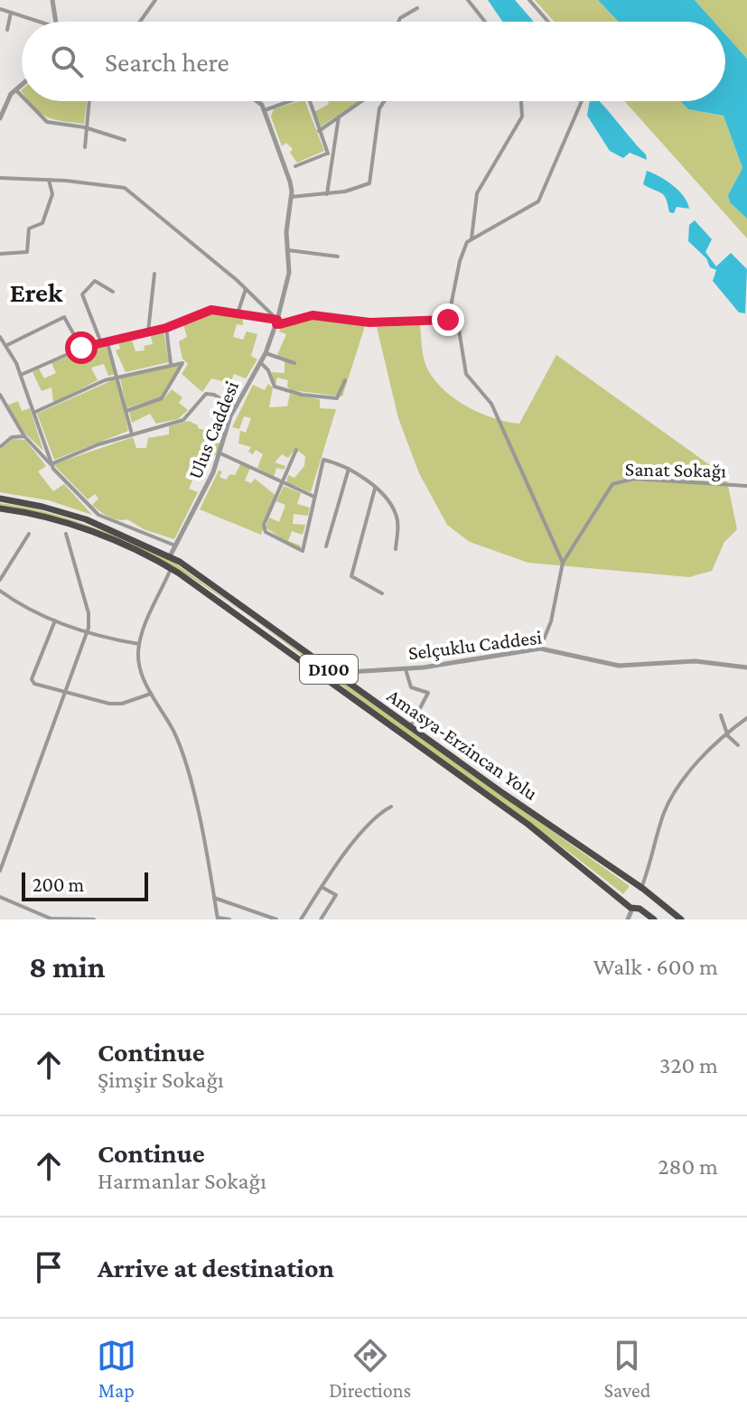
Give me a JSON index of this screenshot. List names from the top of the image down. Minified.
{"streets":{"highway":["D100","Amasya-Erzincan Yolu"],"street":["Ulus Caddesi","Sanat Sokağı","Selçuklu Caddesi"]},"crossings":[["Ulus Caddesi","Amasya-Erzincan Yolu"],["Sanat Sokağı","Selçuklu Caddesi"],["Selçuklu Caddesi","Amasya-Erzincan Yolu"]],"districts":["Erek"],"scale_bar":"200 m","page":{"search":"Search here","scale":"200 m","heading":["8 min","Walk · 600 m"],"list":[["Continue","Şimşir Sokağı","320 m"],["Continue","Harmanlar Sokağı","280 m"],"Arrive at destination"],"nav":["Map","Directions","Saved"]}}
